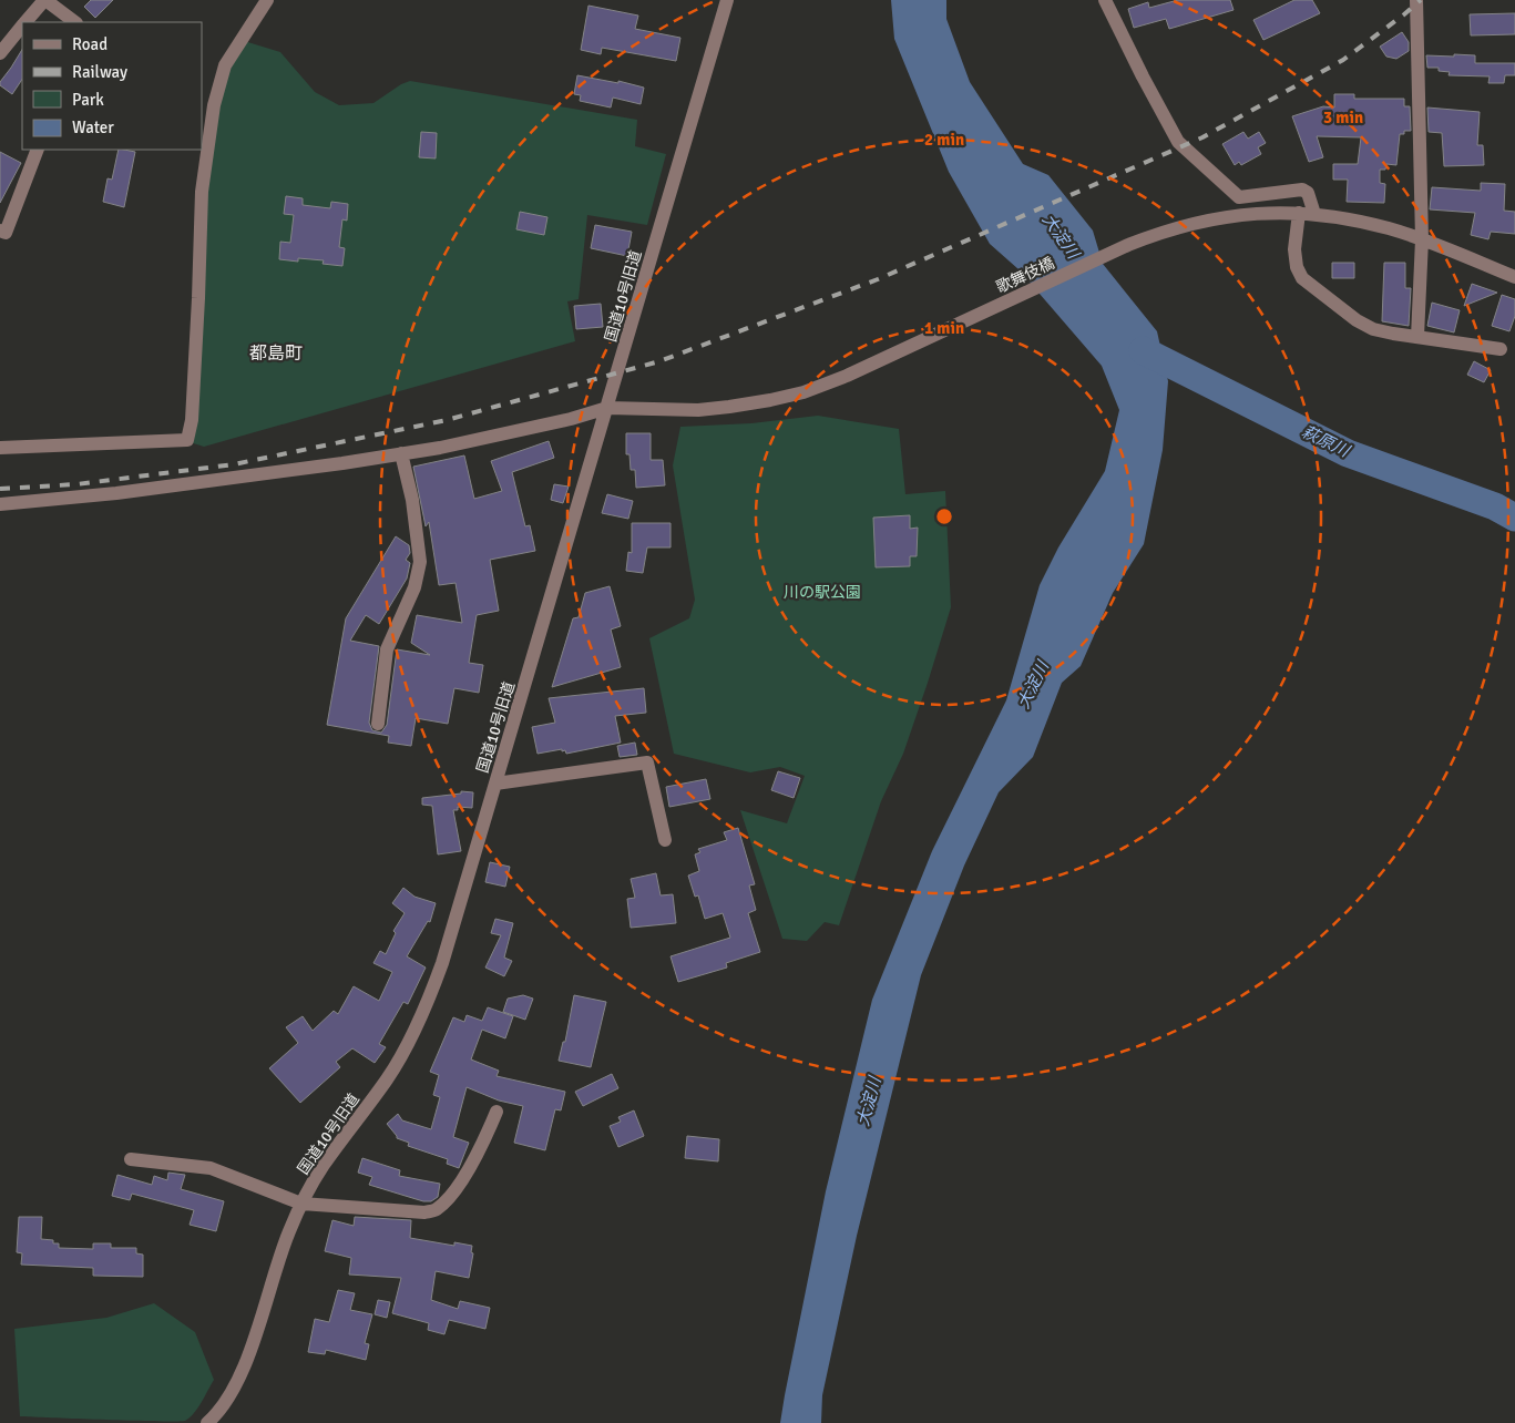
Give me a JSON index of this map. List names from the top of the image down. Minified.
{"streets":{"street":["歌舞伎橋","国道10号旧道"]},"crossings":[["歌舞伎橋","国道10号旧道"]],"districts":["都島町"],"water":["大淀川","萩原川"],"parks":["川の駅公園"],"legend":["Road","Railway","Park","Water"],"rings":["3 min","2 min","1 min"]}
